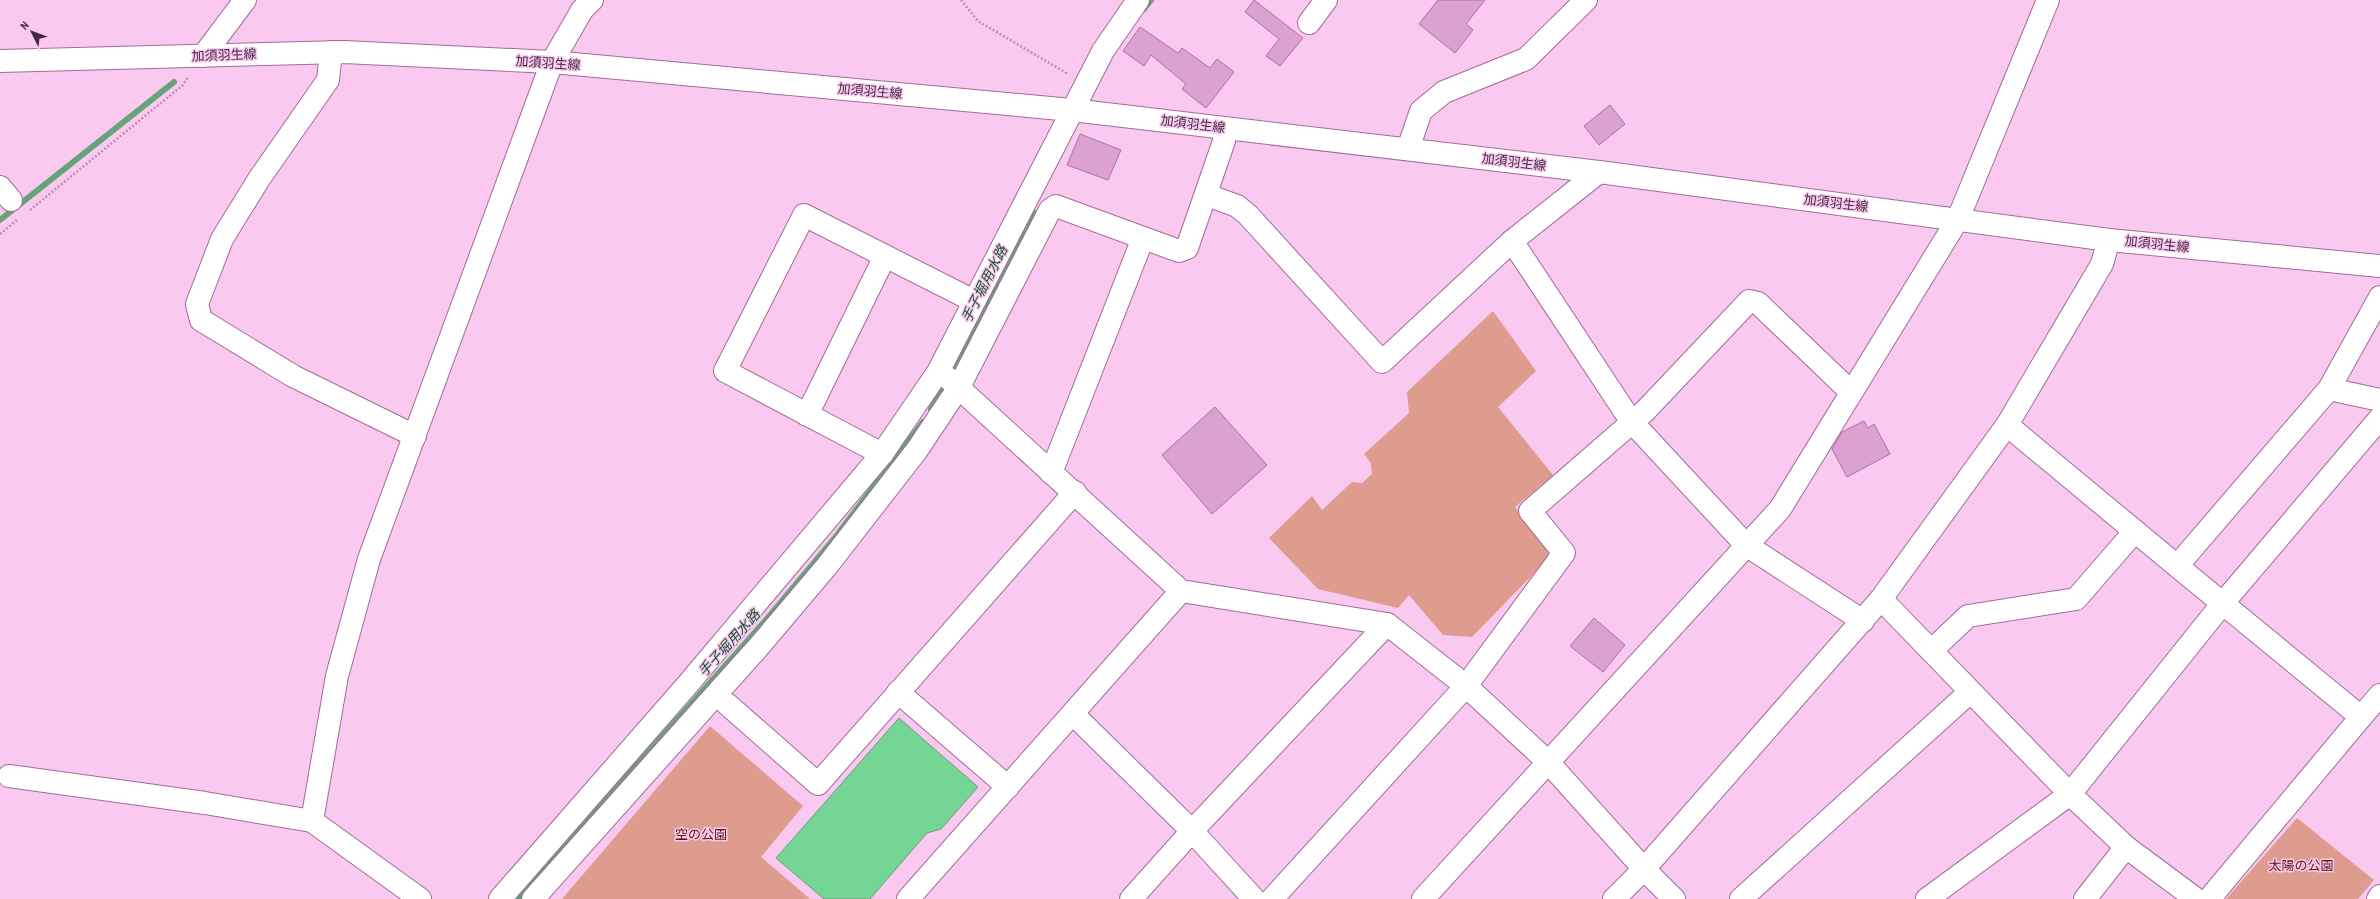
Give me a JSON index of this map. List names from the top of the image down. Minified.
{"streets":{"street":["加須羽生線"]},"water":["手子堀用水路"],"parks":["空の公園","太陽の公園"],"north":"top left"}
